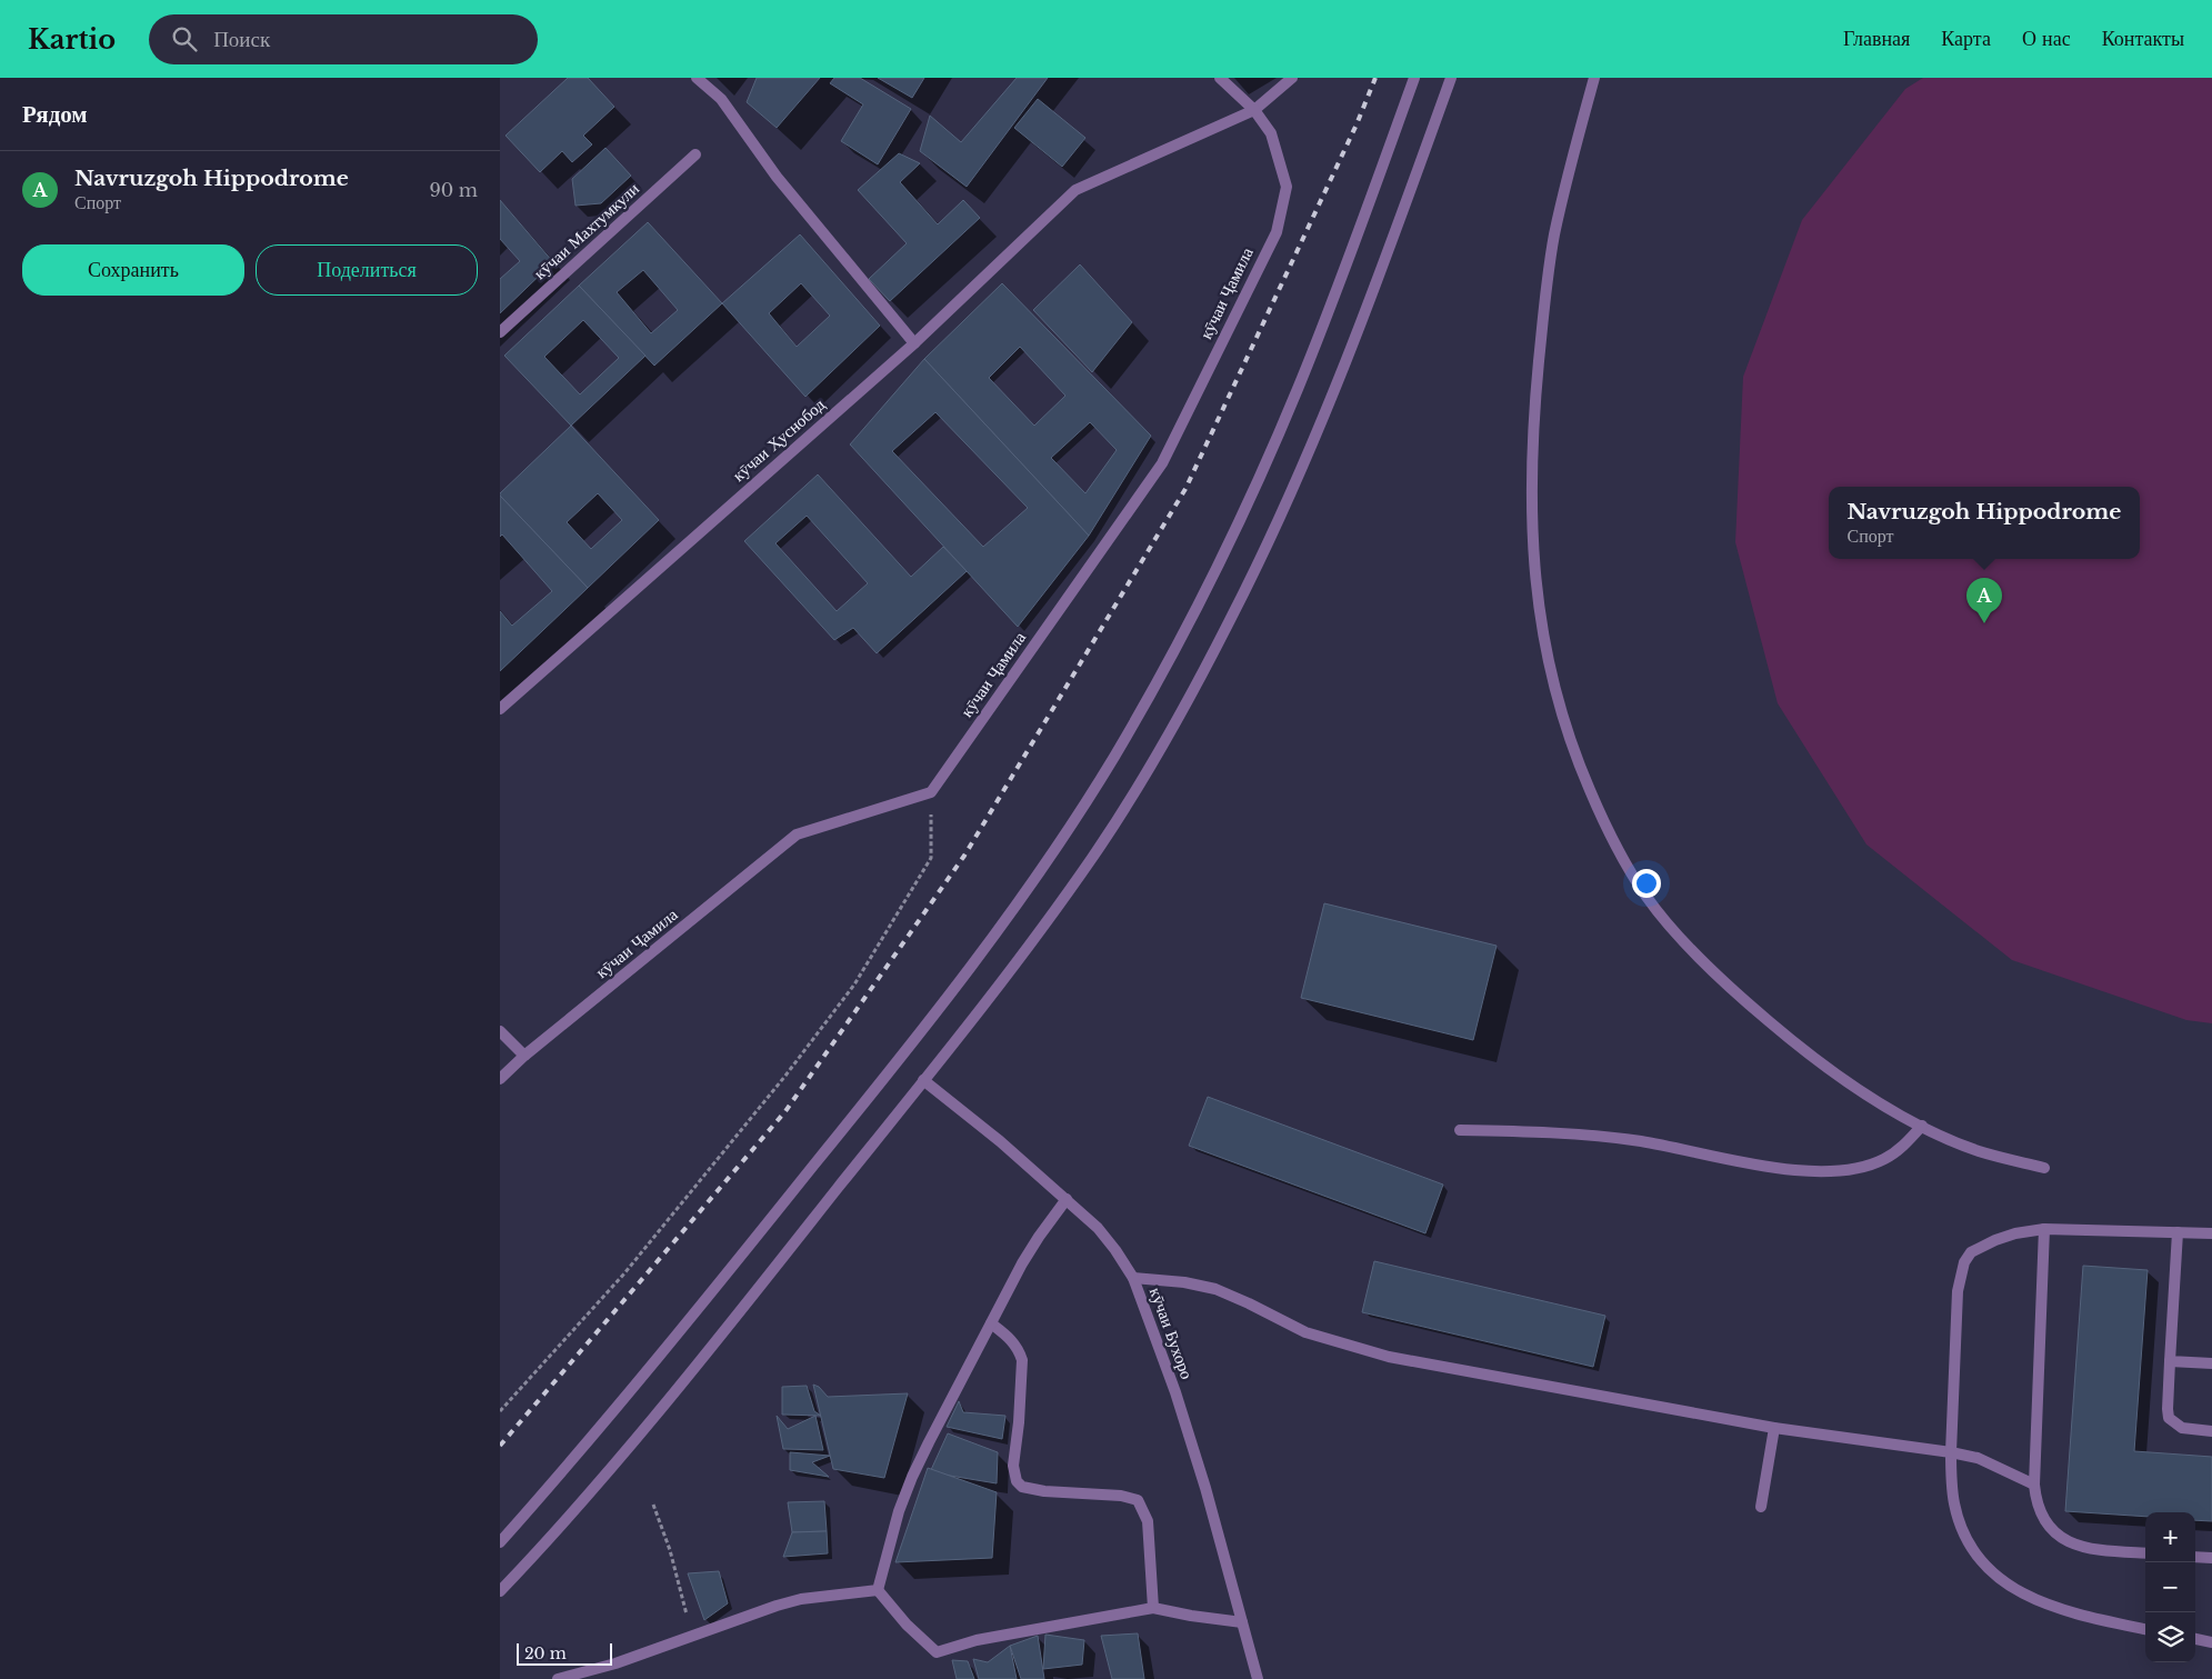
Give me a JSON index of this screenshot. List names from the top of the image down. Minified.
{"streets":{"street":["кӯчаи Махтумкули","кӯчаи Ҷамила","кӯчаи Ҳуснобод","кӯчаи Бухоро"]},"crossings":[["кӯчаи Ҷамила","кӯчаи Ҳуснобод"]],"scale_bar":"20 m","page":{"header":"Kartio","search":"Поиск","nav":["Главная","Карта","О нас","Контакты"],"heading":"Рядом","list":[{"mark":"A","name":"Navruzgoh Hippodrome","note":"Спорт","value":"90 m"}],"buttons":["Сохранить","Поделиться"],"popup":["Navruzgoh Hippodrome","Спорт"],"pins":"A","map_buttons":["+","−"],"scale":"20 m"}}
